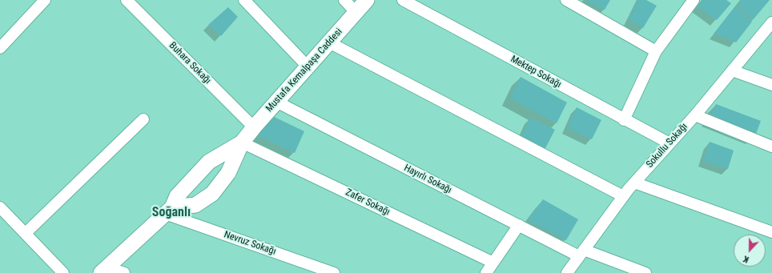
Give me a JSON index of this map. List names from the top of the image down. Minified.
{"streets":{"street":["Buhara Sokağı","Mustafa Kemalpaşa Caddesi","Mektep Sokağı","Sokullu Sokağı","Hayırlı Sokağı","Zafer Sokağı","Nevruz Sokağı"]},"crossings":[["Buhara Sokağı","Mustafa Kemalpaşa Caddesi"],["Mustafa Kemalpaşa Caddesi","Hayırlı Sokağı"],["Mustafa Kemalpaşa Caddesi","Zafer Sokağı"],["Mektep Sokağı","Sokullu Sokağı"],["Sokullu Sokağı","Hayırlı Sokağı"]],"districts":["Soğanlı"],"north":"bottom"}
